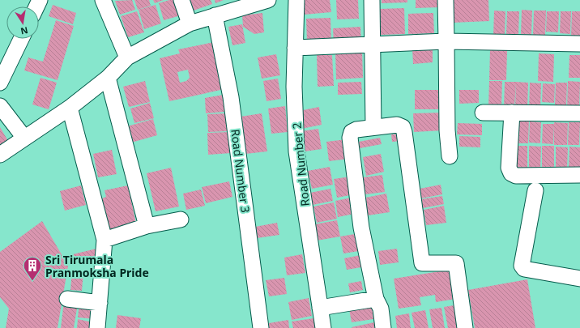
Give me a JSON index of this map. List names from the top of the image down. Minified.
{"streets":{"street":["Road Number 2","Road Number 3"]},"places":{"building":["Sri Tirumala Pranmoksha Pride"]},"north":"bottom"}
